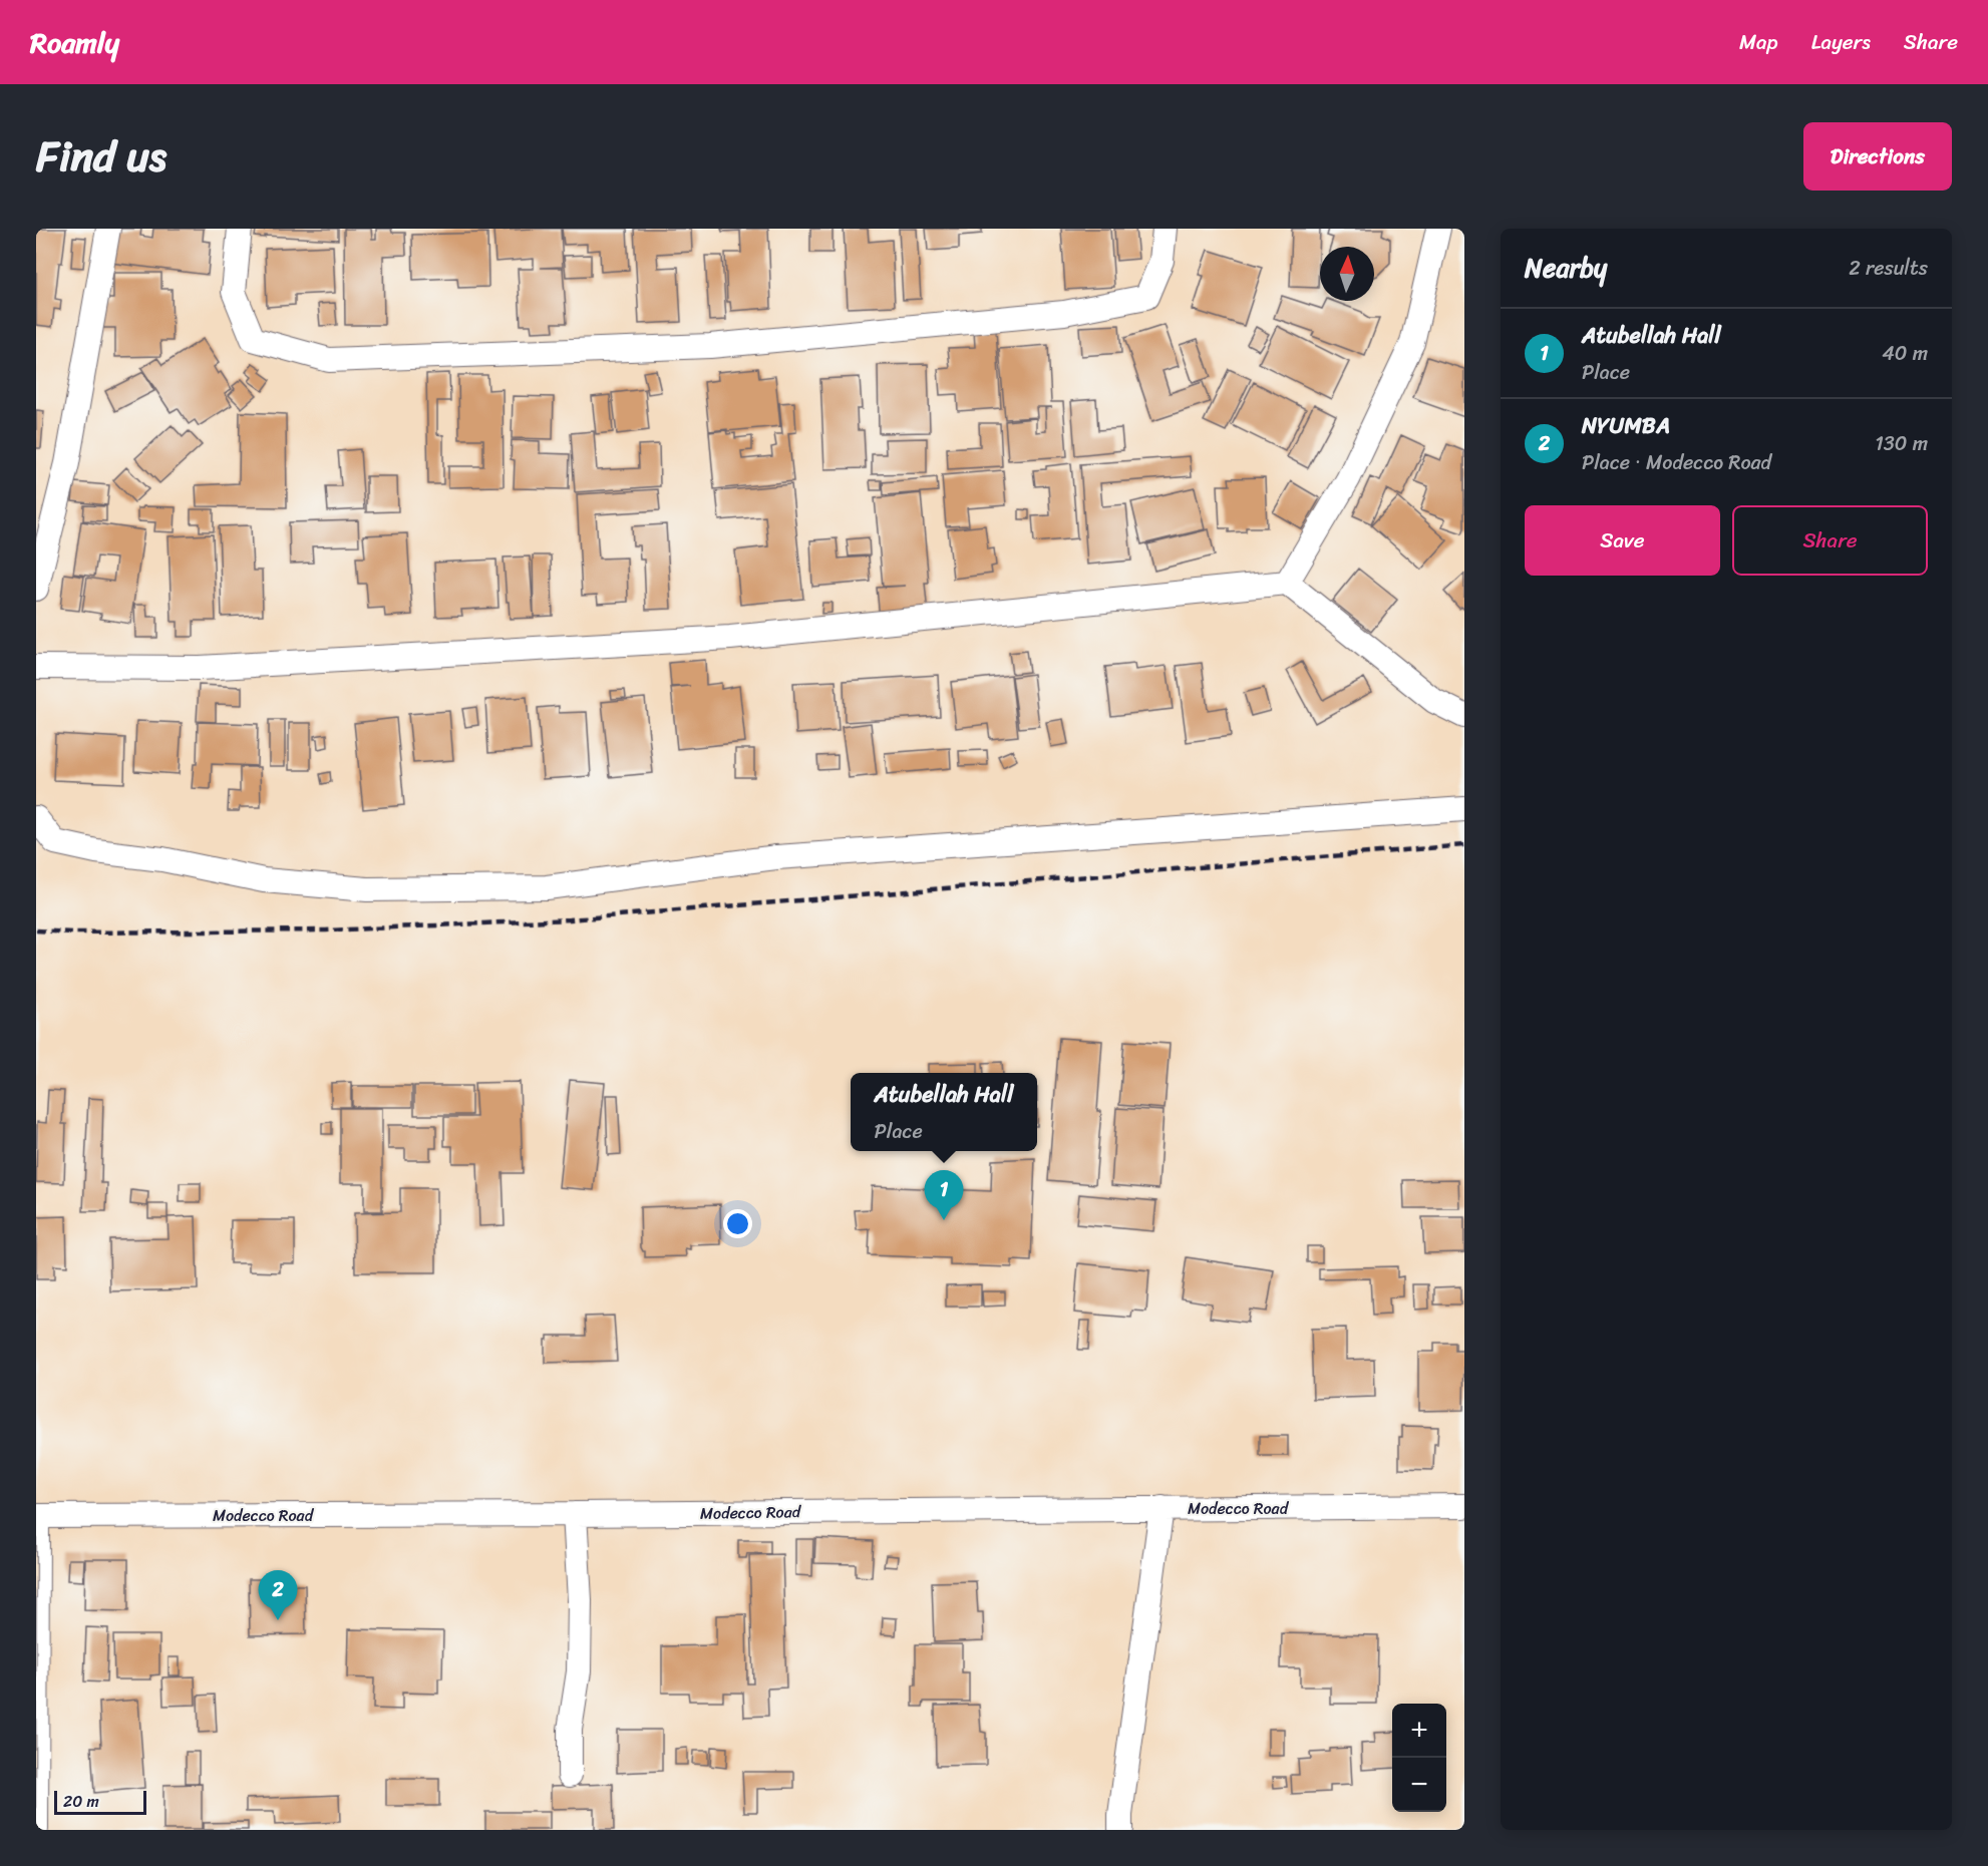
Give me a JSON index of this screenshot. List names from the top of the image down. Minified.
{"streets":{"street":["Modecco Road"]},"scale_bar":"20 m","north":"top","page":{"header":"Roamly","nav":["Map","Layers","Share"],"title":"Find us","buttons":["Directions",["Save","Share"]],"heading":["Nearby","2 results"],"list":[{"mark":"1","name":"Atubellah Hall","note":"Place","value":"40 m"},{"mark":"2","name":"NYUMBA","note":"Place · Modecco Road","value":"130 m"}],"popup":["Atubellah Hall","Place"],"pins":["1","2"],"map_buttons":["+","−"],"scale":"20 m"}}
